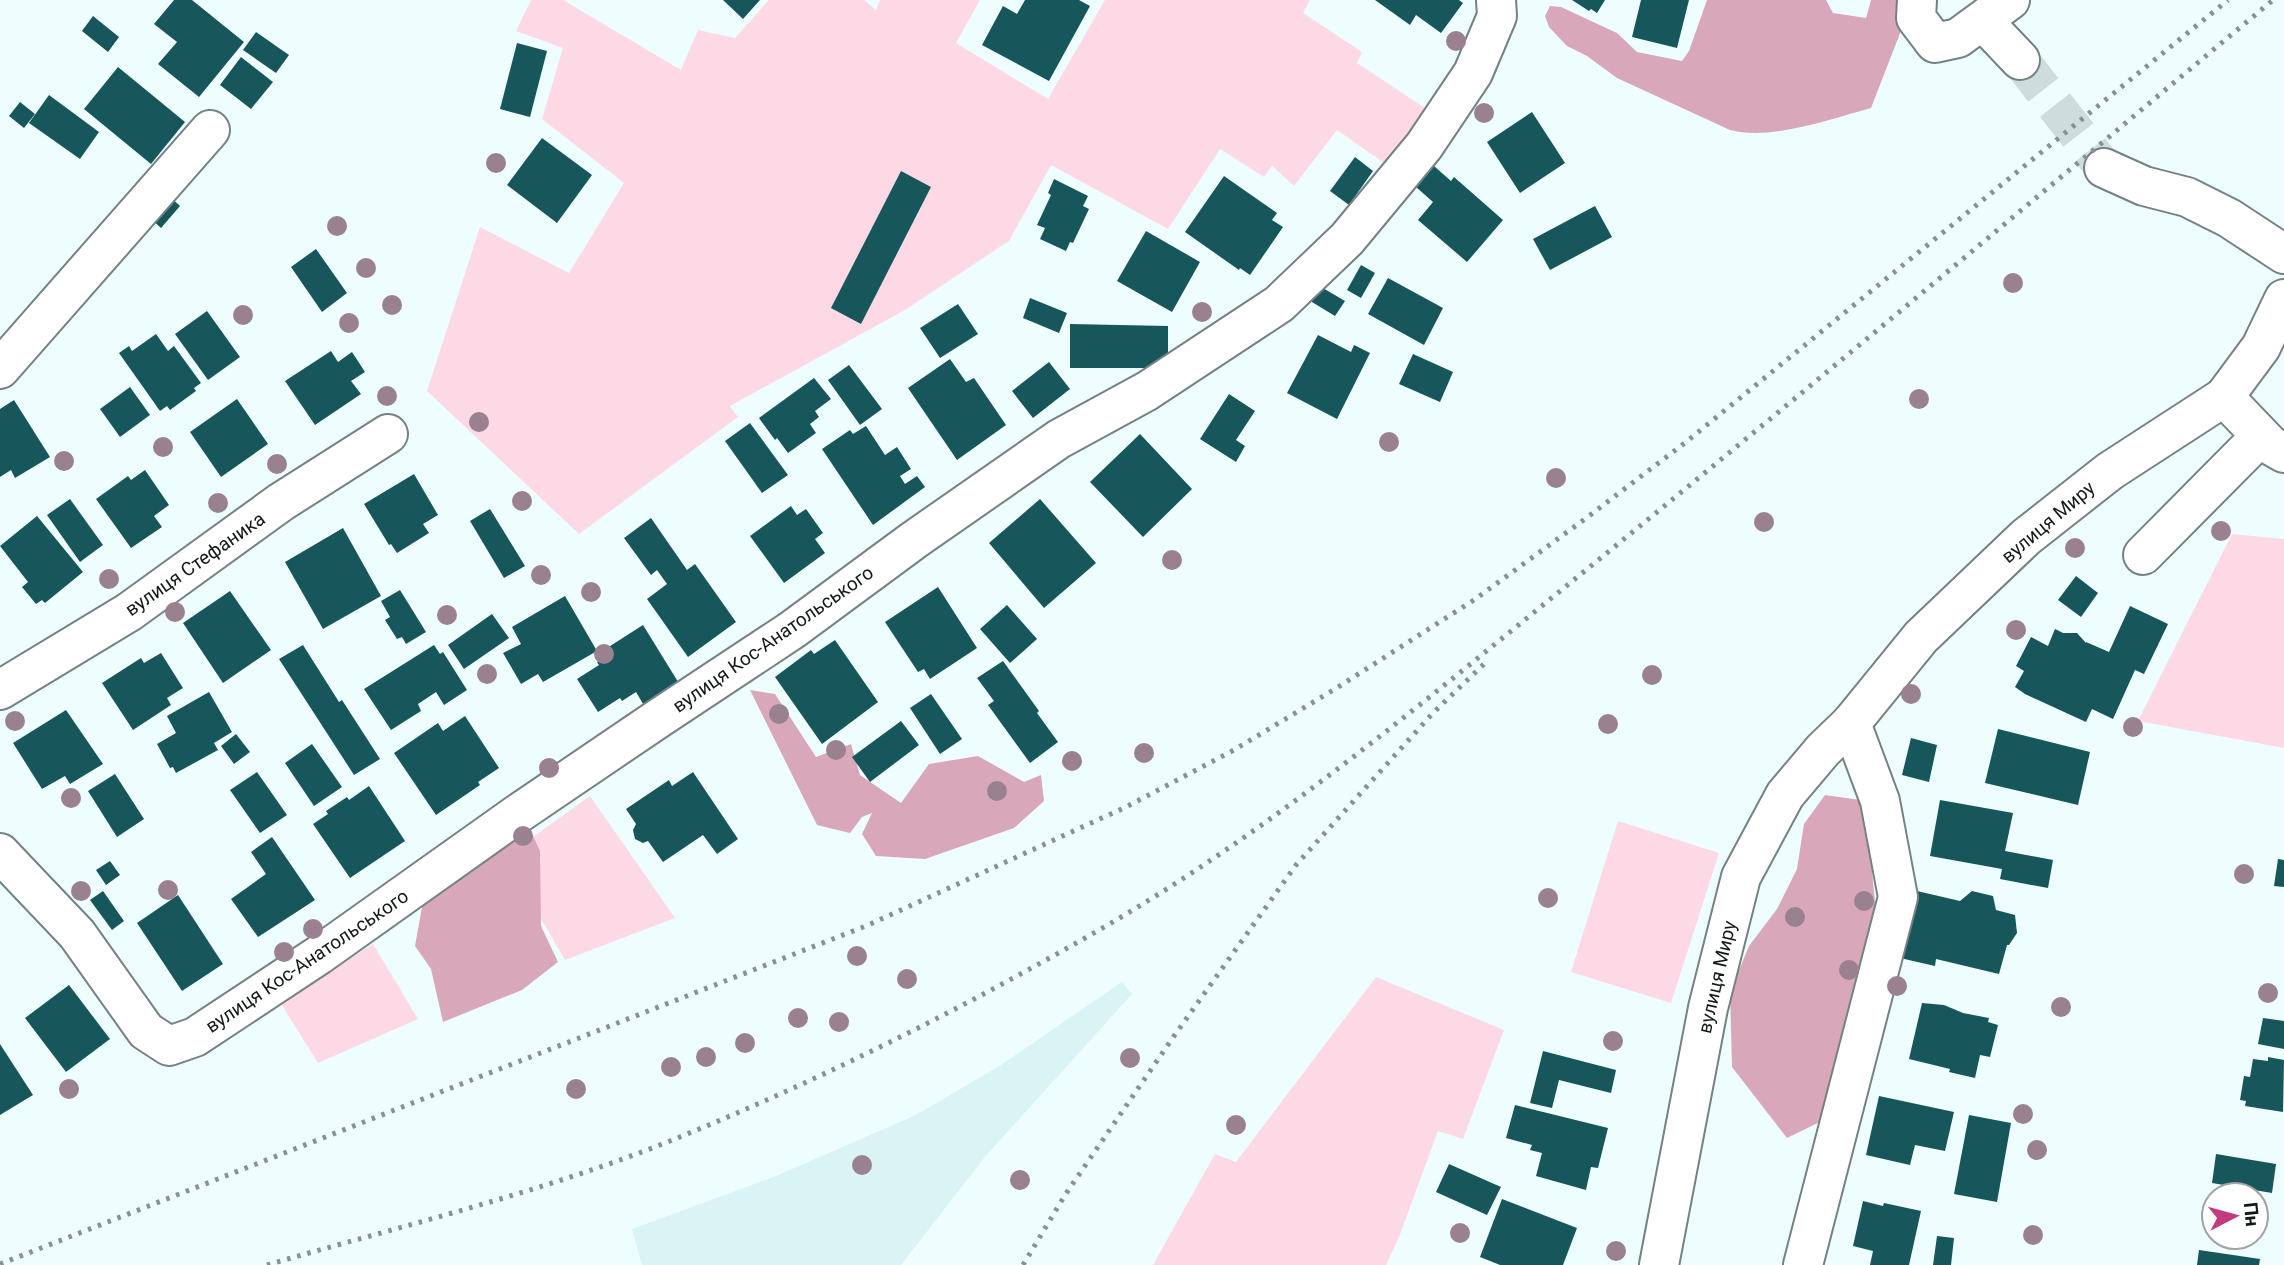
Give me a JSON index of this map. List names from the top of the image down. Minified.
{"streets":{"street":["вулиця Миру","вулиця Стефаника","вулиця Кос-Анатольського"]},"north":"right"}
